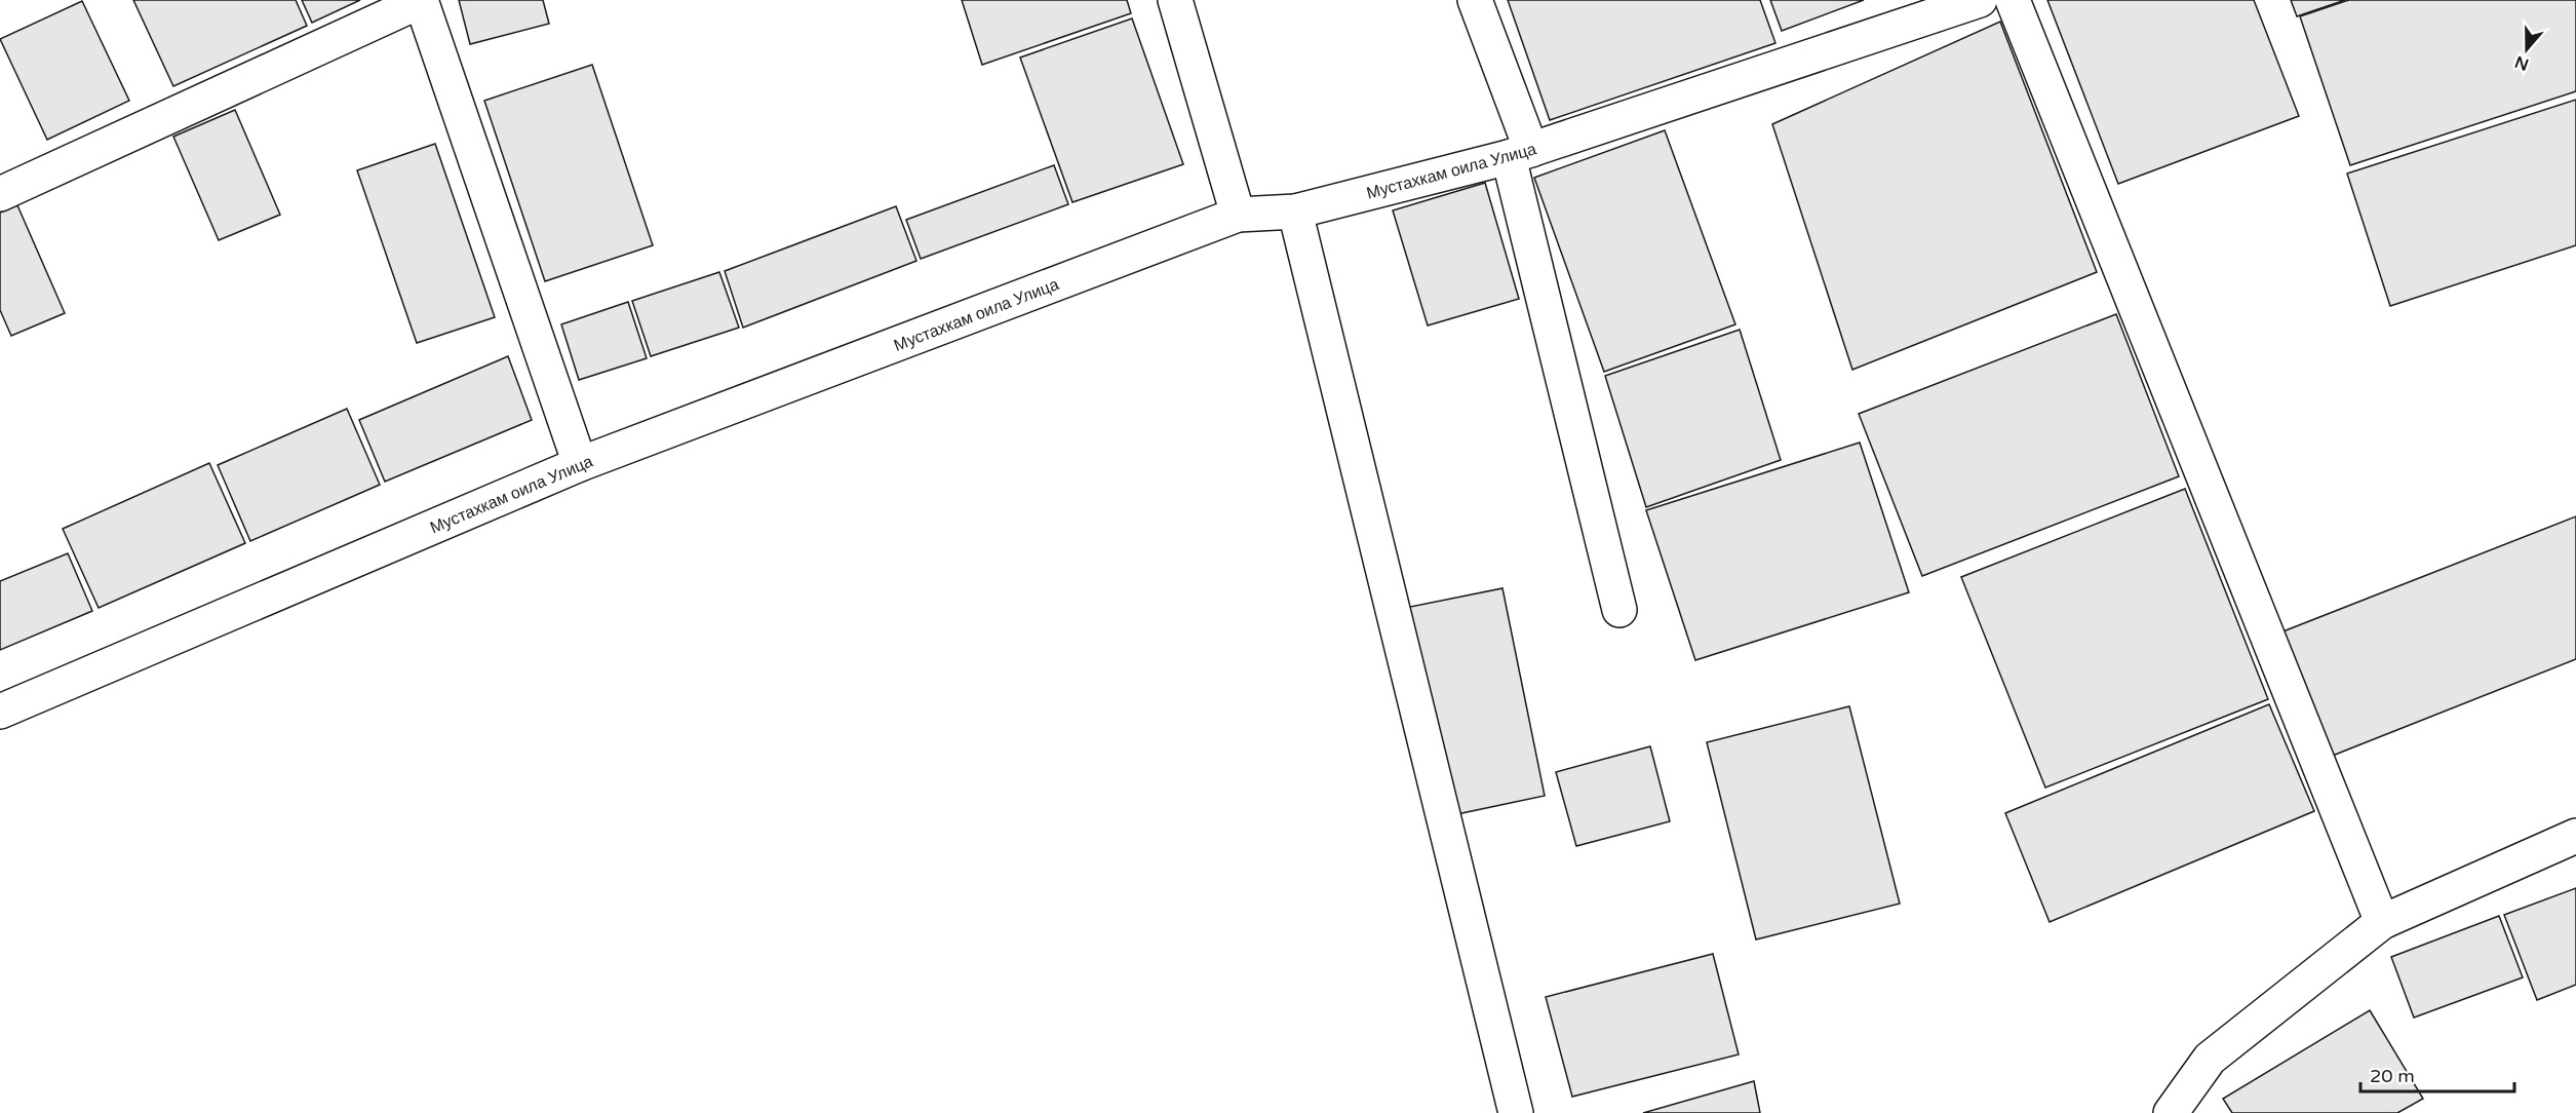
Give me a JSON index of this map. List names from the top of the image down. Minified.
{"streets":{"street":["Мустахкам оила Улица"]},"scale_bar":"20 m","north":"bottom"}
